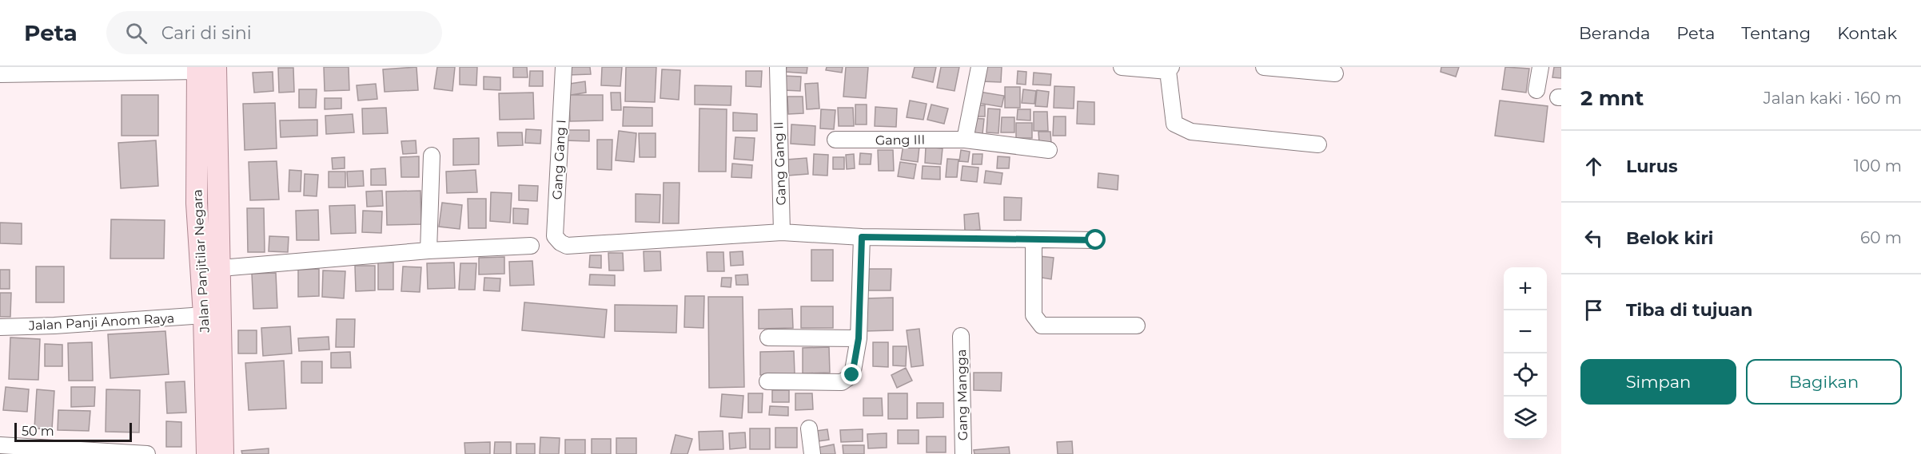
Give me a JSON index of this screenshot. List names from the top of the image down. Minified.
{"streets":{"main road":["Jalan Panjitilar Negara"],"street":["Gang III","Gang Gang I","Gang Gang II","Jalan Panji Anom Raya","Gang Mangga"]},"crossings":[["Gang Gang I","Gang Gang II"],["Jalan Panjitilar Negara","Jalan Panji Anom Raya"]],"scale_bar":"50 m","page":{"header":"Peta","search":"Cari di sini","nav":["Beranda","Peta","Tentang","Kontak"],"heading":["2 mnt","Jalan kaki · 160 m"],"list":[["Lurus","100 m"],["Belok kiri","60 m"],"Tiba di tujuan"],"map_buttons":["+","−"],"buttons":["Simpan","Bagikan"],"scale":"50 m"}}
